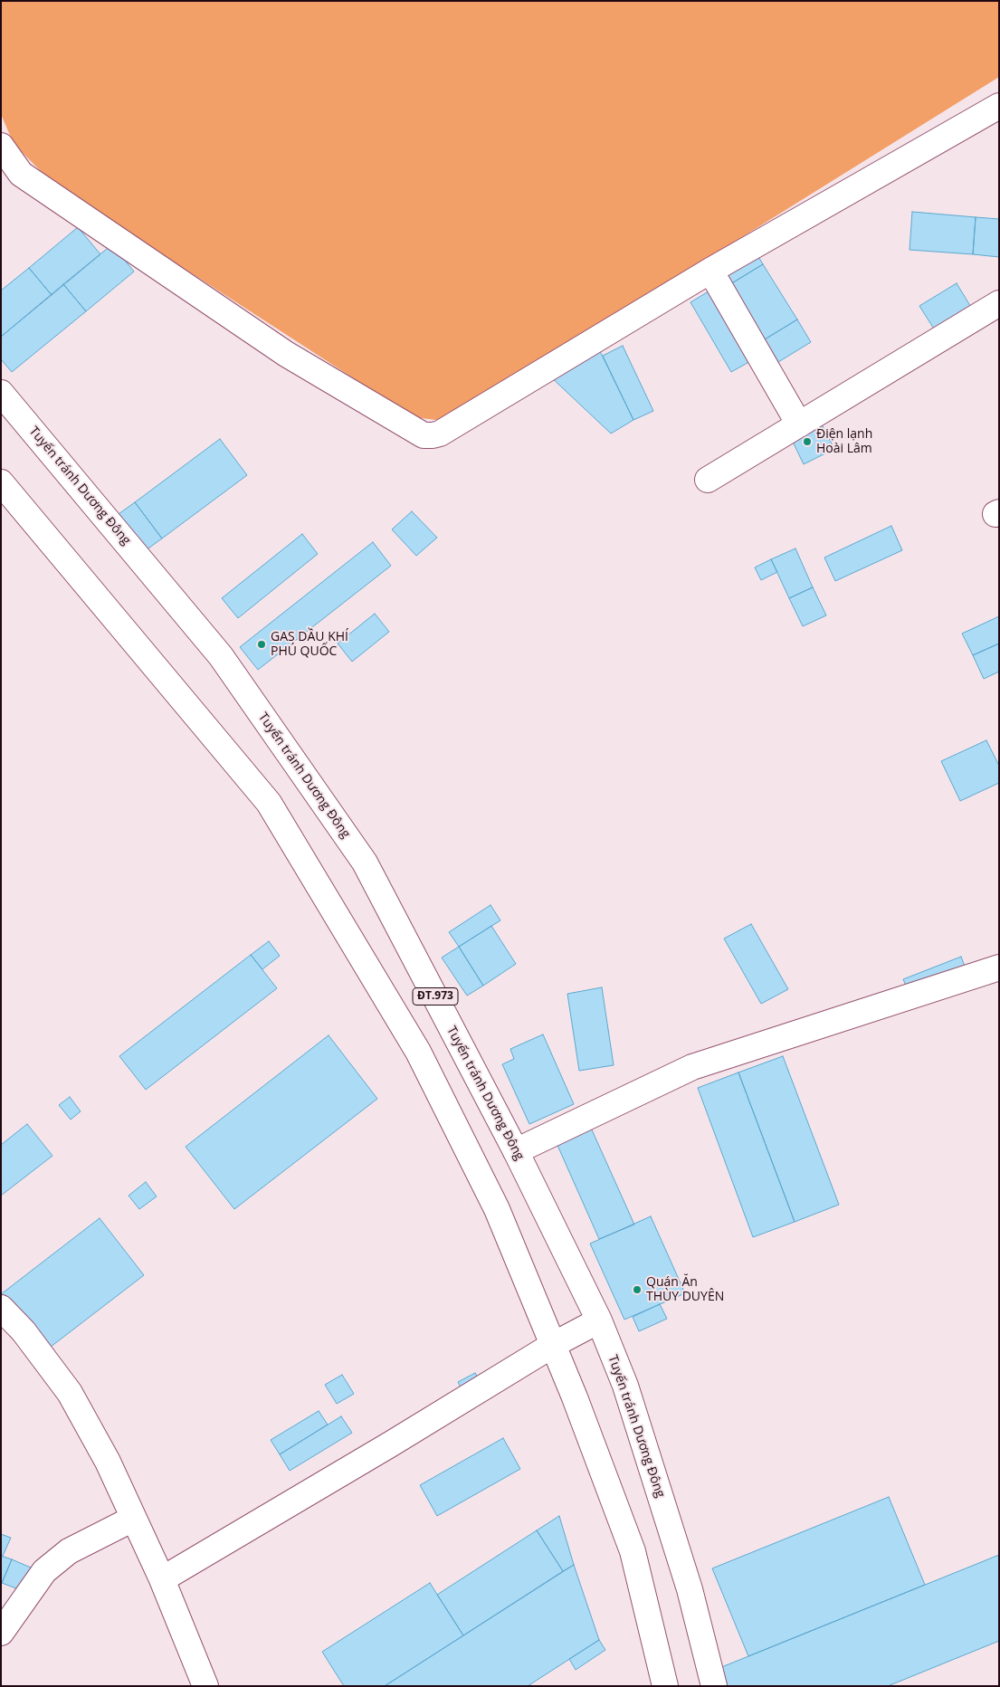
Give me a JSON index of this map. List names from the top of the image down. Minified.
{"streets":{"street":["Tuyến tránh Dương Đông","ĐT.973"]},"places":["Điện lạnh Hoài Lâm","GAS DẦU KHÍ PHÚ QUỐC","Quán Ăn THÙY DUYÊN"]}
